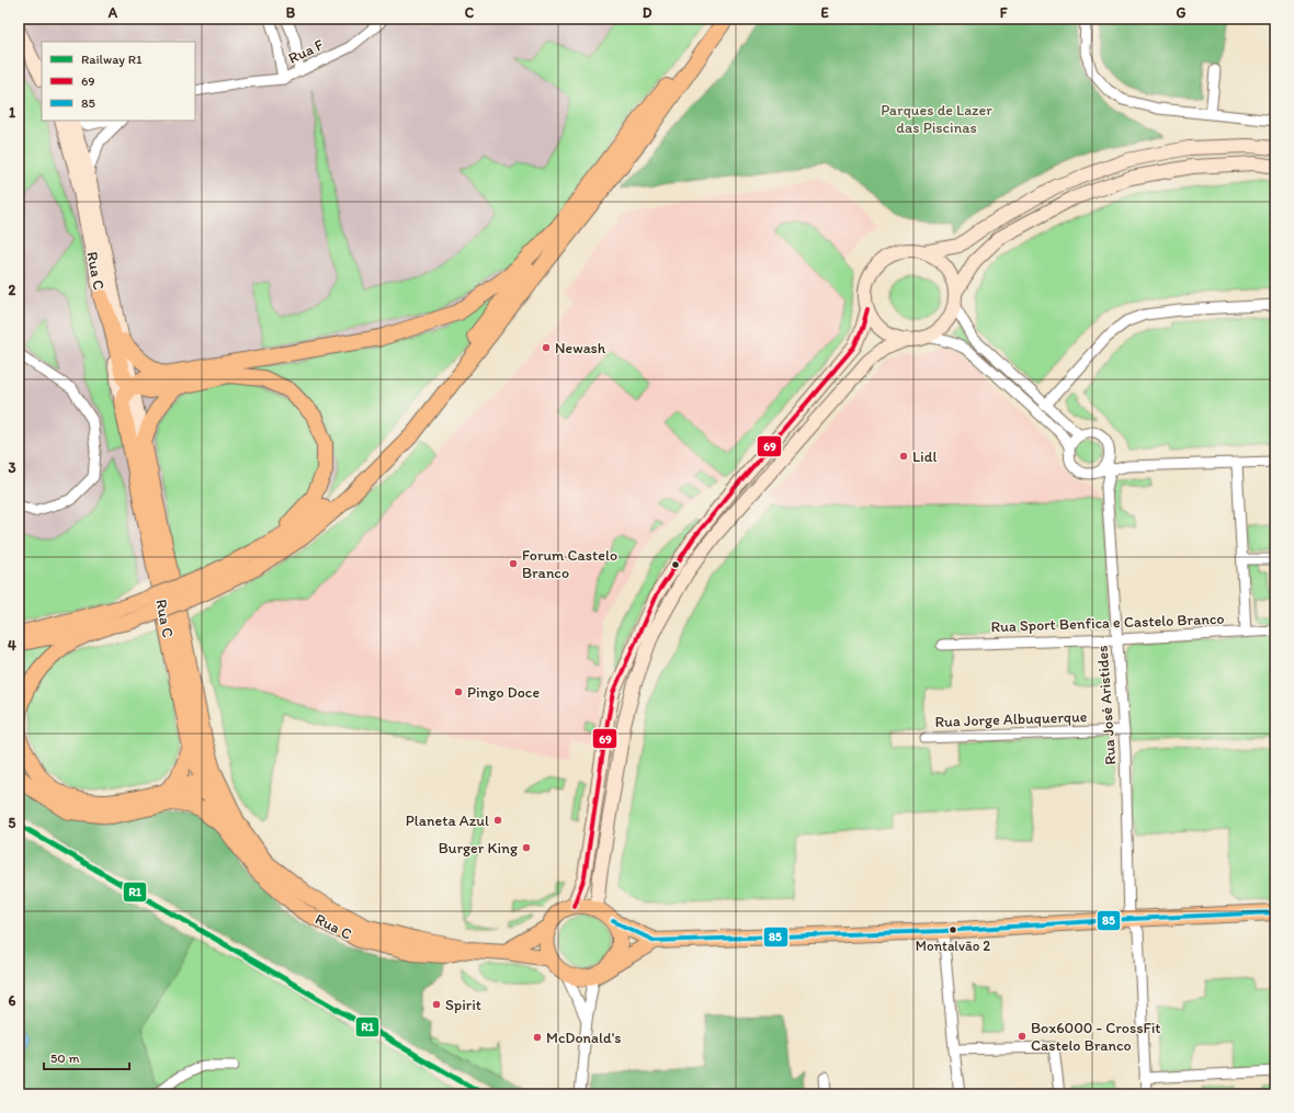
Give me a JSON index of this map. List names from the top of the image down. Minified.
{"streets":{"main road":["Rua C"],"street":["Rua F","Rua Sport Benfica e Castelo Branco","Rua José Aristides","Rua Jorge Albuquerque"]},"crossings":[["Rua Sport Benfica e Castelo Branco","Rua José Aristides"],["Rua José Aristides","Rua Jorge Albuquerque"]],"parks":["Parques de Lazer das Piscinas"],"places":["Newash","Lidl","Forum Castelo Branco","Pingo Doce","Planeta Azul","Burger King","Montalvão 2","Spirit","Box6000 - CrossFit Castelo Branco","McDonald's"],"lines":["transit line 69","rail line R1","transit line 85"],"legend":["Railway R1","69","85"],"scale_bar":"50 m","grid":{"columns":["A","B","C","D","E","F","G"],"rows":["1","2","3","4","5","6"]}}
